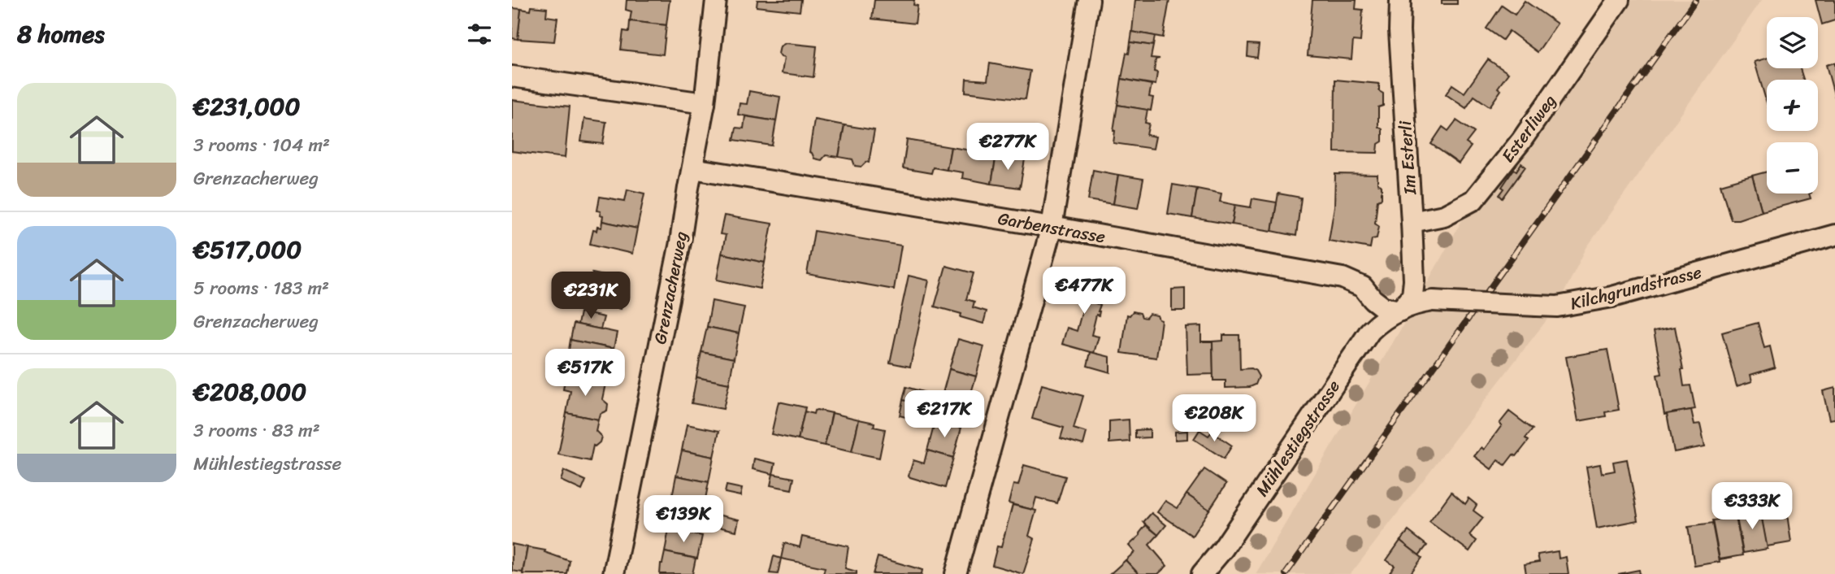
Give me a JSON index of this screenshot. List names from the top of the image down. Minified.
{"streets":{"street":["Esterliweg","Im Esterli","Garbenstrasse","Grenzacherweg","Kilchgrundstrasse","Mühlestiegstrasse"]},"crossings":[["Esterliweg","Im Esterli"],["Im Esterli","Garbenstrasse"],["Im Esterli","Kilchgrundstrasse"],["Im Esterli","Mühlestiegstrasse"],["Garbenstrasse","Grenzacherweg"],["Garbenstrasse","Kilchgrundstrasse"],["Garbenstrasse","Mühlestiegstrasse"],["Kilchgrundstrasse","Mühlestiegstrasse"]],"page":{"heading":"8 homes","map_buttons":["+","−"],"list":[{"name":"€231,000","note":"3 rooms · 104 m² · Grenzacherweg"},{"name":"€517,000","note":"5 rooms · 183 m² · Grenzacherweg"},{"name":"€208,000","note":"3 rooms · 83 m² · Mühlestiegstrasse"}],"price":["€277K","€477K","€231K","€517K","€217K","€208K","€333K","€139K"]}}
